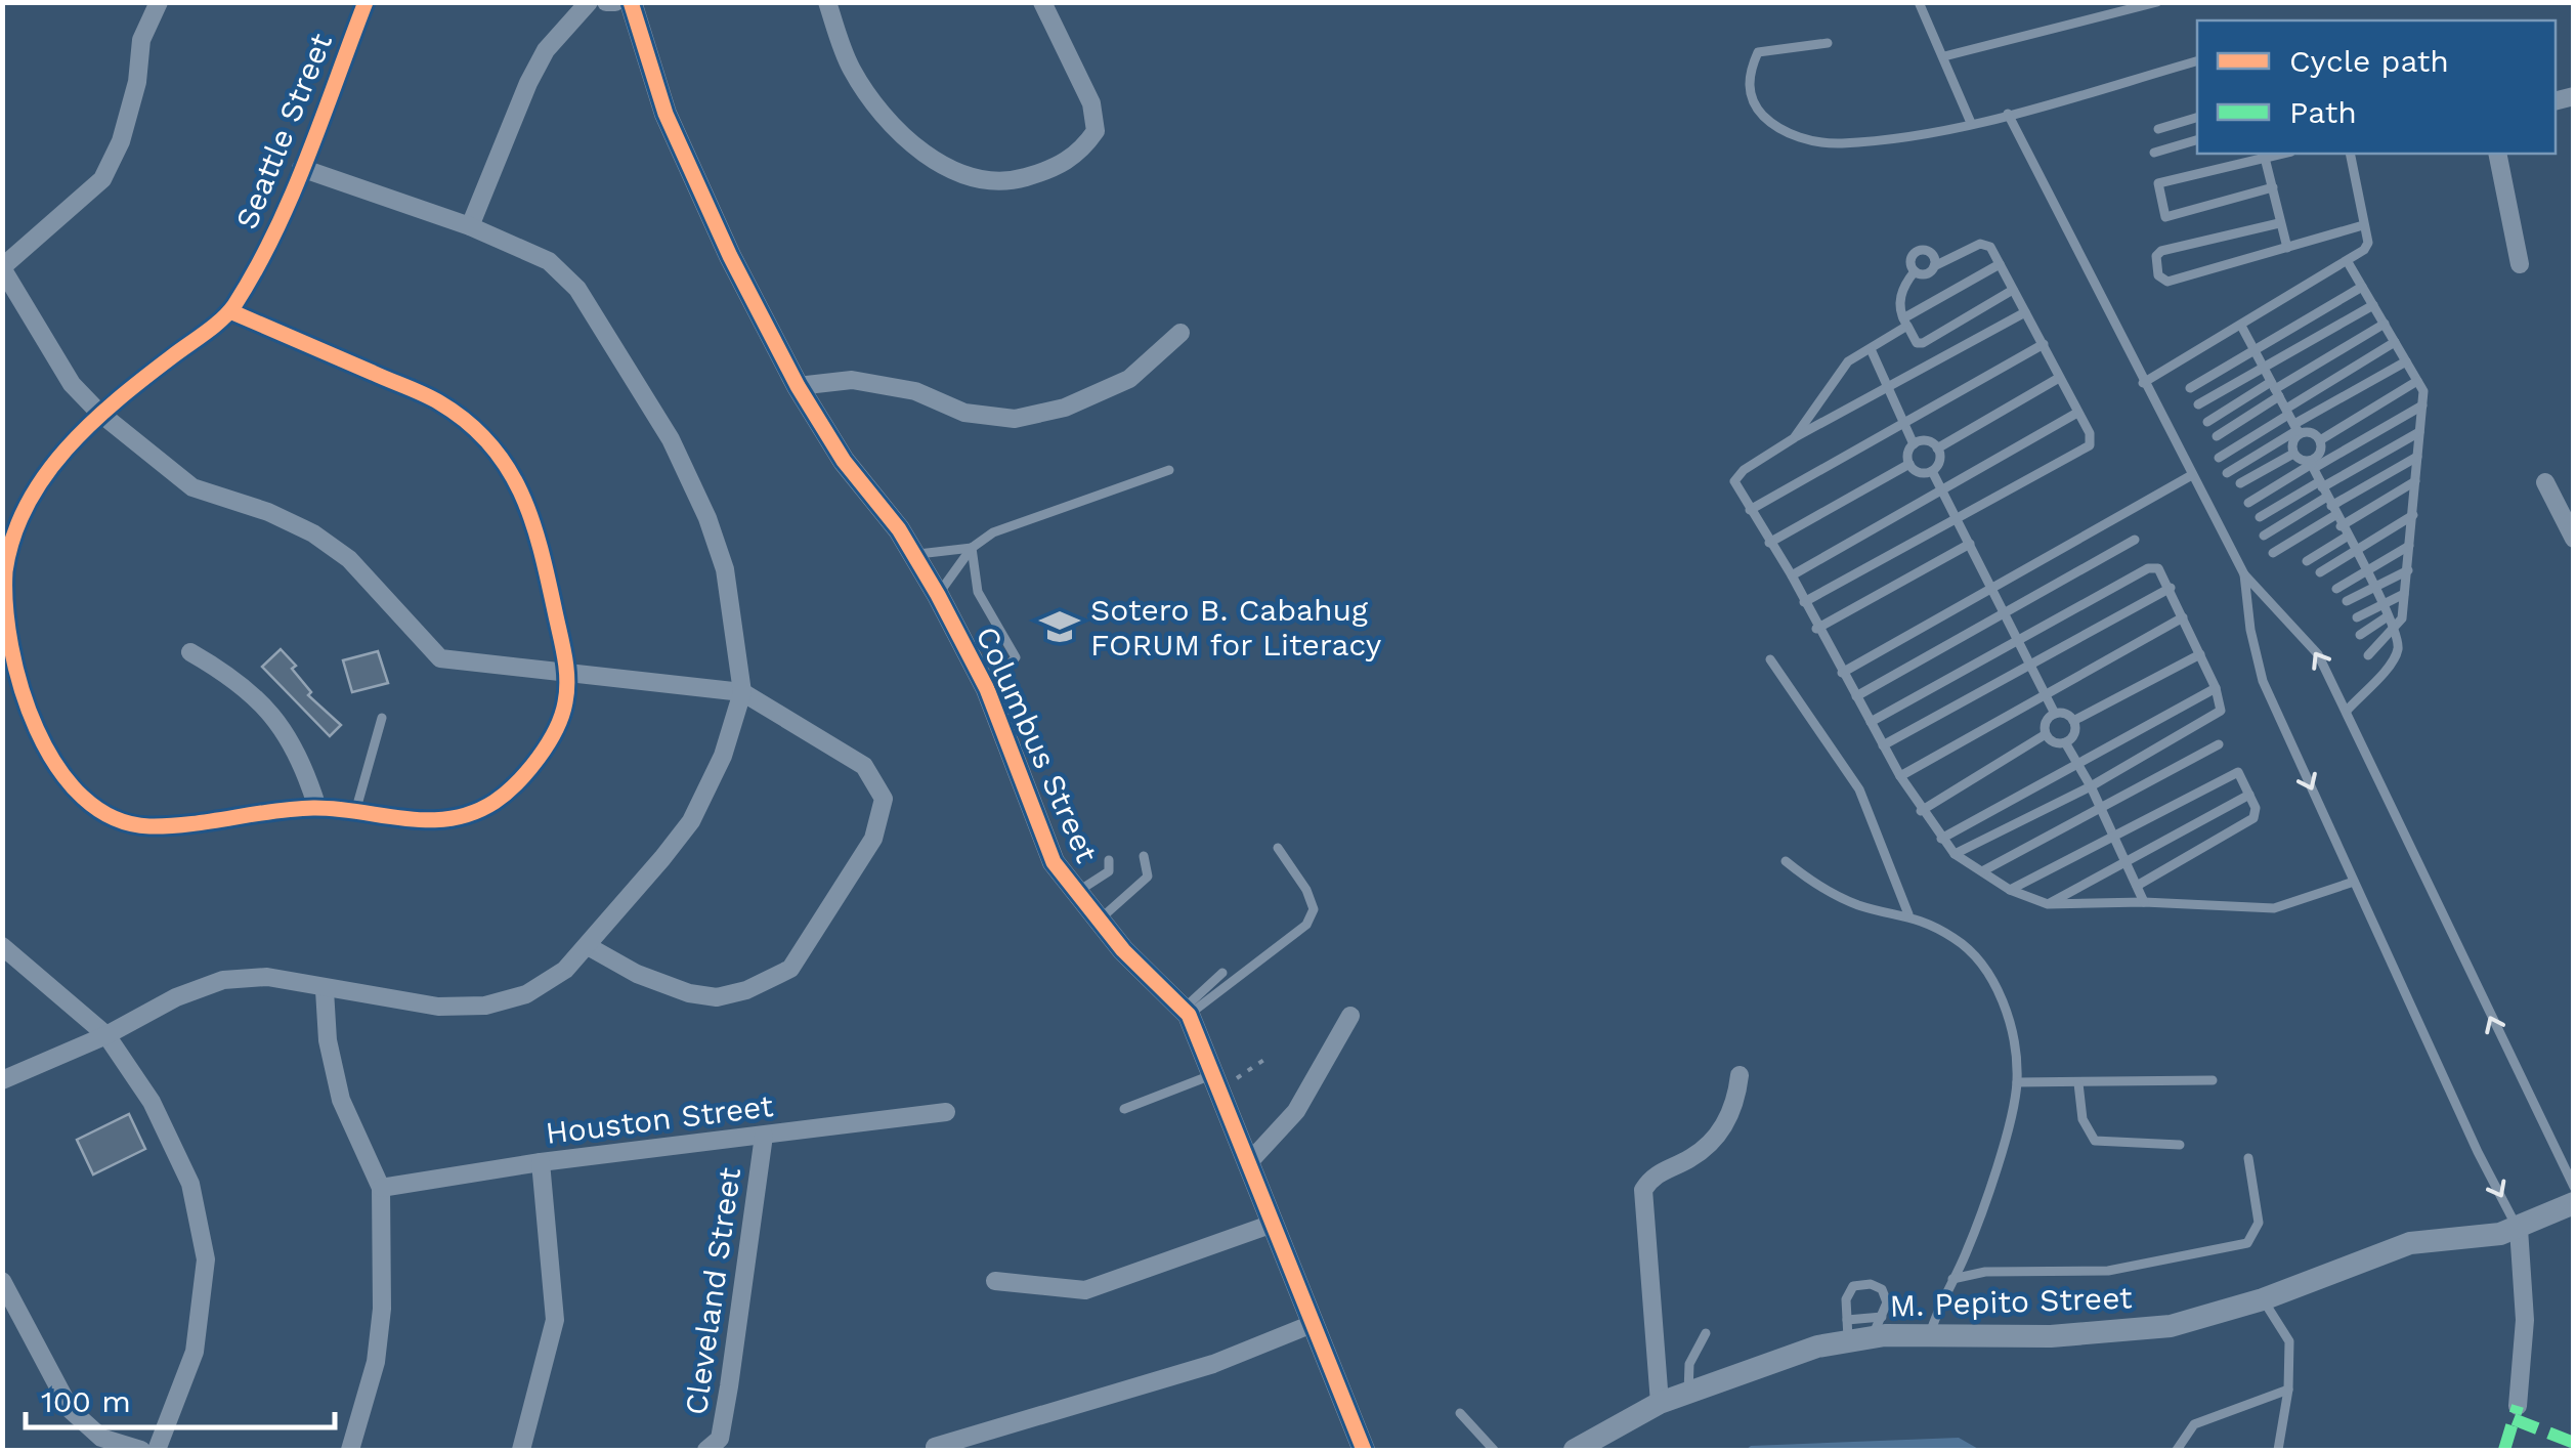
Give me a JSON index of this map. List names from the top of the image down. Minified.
{"streets":{"street":["Seattle Street","Columbus Street","Houston Street","Cleveland Street","M. Pepito Street"]},"crossings":[["Houston Street","Cleveland Street"]],"places":{"school or university":["Sotero B. Cabahug FORUM for Literacy"]},"legend":["Cycle path","Path"],"scale_bar":"100 m"}
